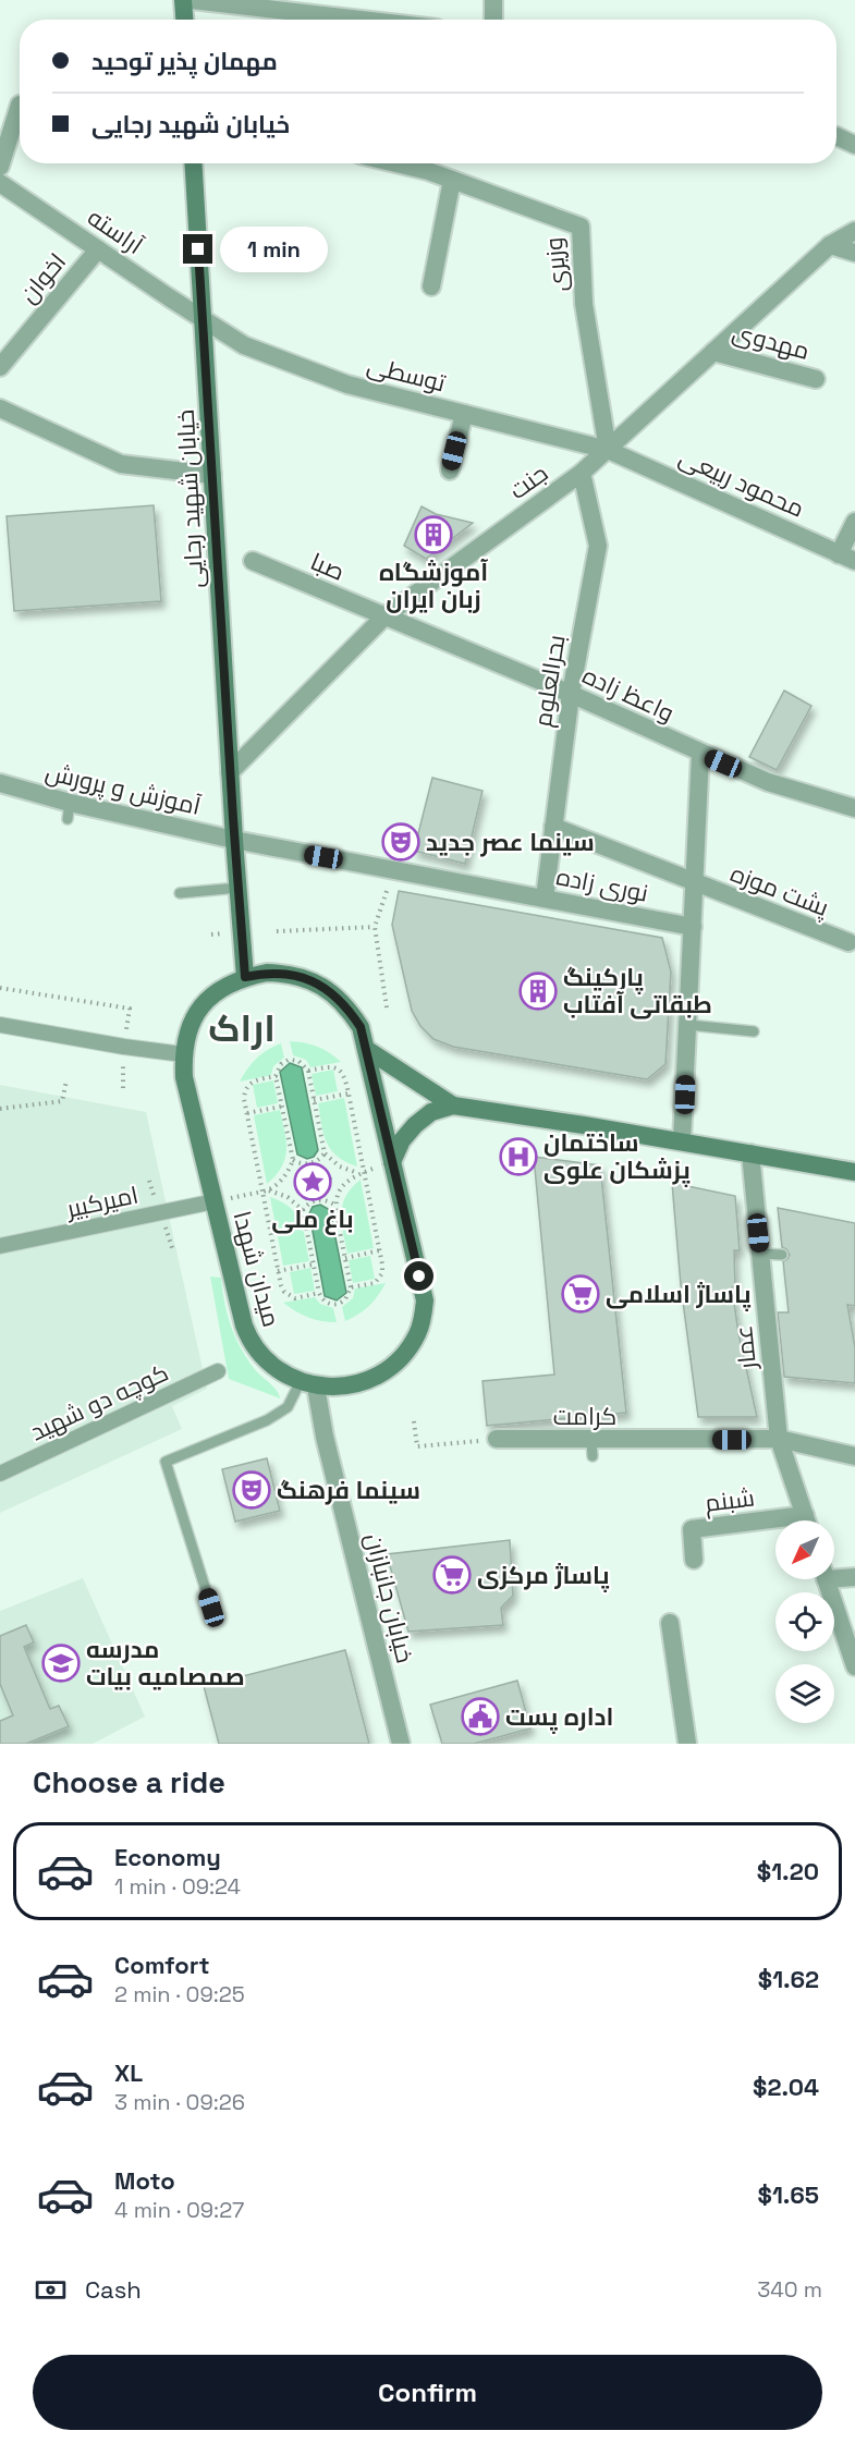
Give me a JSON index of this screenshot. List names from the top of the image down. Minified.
{"streets":{"main road":["خیابان شهید رجایی","میدان شهدا"],"street":["آراسته","وزیری","اخوان","مهدوی","توسطی","جنت","محمود ربیعی","صبا","بحرالعلوم","واعظ زاده","آموزش و پرورش","نوری زاده","پشت موزه","امیرکبیر","عمار","کوچه دو شهید","کرامت","شبنم","خیابان جانبازان"]},"crossings":[["آراسته","اخوان"],["آراسته","توسطی"],["آراسته","خیابان شهید رجایی"],["وزیری","توسطی"],["وزیری","جنت"],["وزیری","محمود ربیعی"],["مهدوی","جنت"],["توسطی","جنت"],["توسطی","محمود ربیعی"],["توسطی","خیابان شهید رجایی"],["جنت","محمود ربیعی"],["جنت","خیابان شهید رجایی"],["جنت","صبا"],["جنت","بحرالعلوم"],["جنت","واعظ زاده"],["خیابان شهید رجایی","آموزش و پرورش"],["خیابان شهید رجایی","نوری زاده"],["خیابان شهید رجایی","میدان شهدا"],["صبا","واعظ زاده"],["بحرالعلوم","واعظ زاده"],["بحرالعلوم","نوری زاده"],["بحرالعلوم","پشت موزه"],["آموزش و پرورش","نوری زاده"],["امیرکبیر","میدان شهدا"],["میدان شهدا","خیابان جانبازان"],["عمار","کرامت"]],"districts":["اراک"],"places":{"building":["آموزشگاه زبان ایران","پارکینگ طبقاتی آفتاب"],"theatre":["سینما عصر جدید","سینما فرهنگ"],"hospital":["ساختمان پزشکان علوی"],"place":["باغ ملی"],"supermarket":["پاساژ اسلامی","پاساژ مرکزی"],"school or university":["مدرسه صمصامیه بیات"],"public building":["اداره پست"]},"north":"bottom left","page":{"banner":["مهمان پذیر توحید","خیابان شهید رجایی"],"bubble":"1 min","heading":"Choose a ride","list":[{"name":"Economy","note":"1 min · 09:24","value":"$1.20"},{"name":"Comfort","note":"2 min · 09:25","value":"$1.62"},{"name":"XL","note":"3 min · 09:26","value":"$2.04"},{"name":"Moto","note":"4 min · 09:27","value":"$1.65"}],"pay":["Cash","340 m"],"buttons":"Confirm"}}
